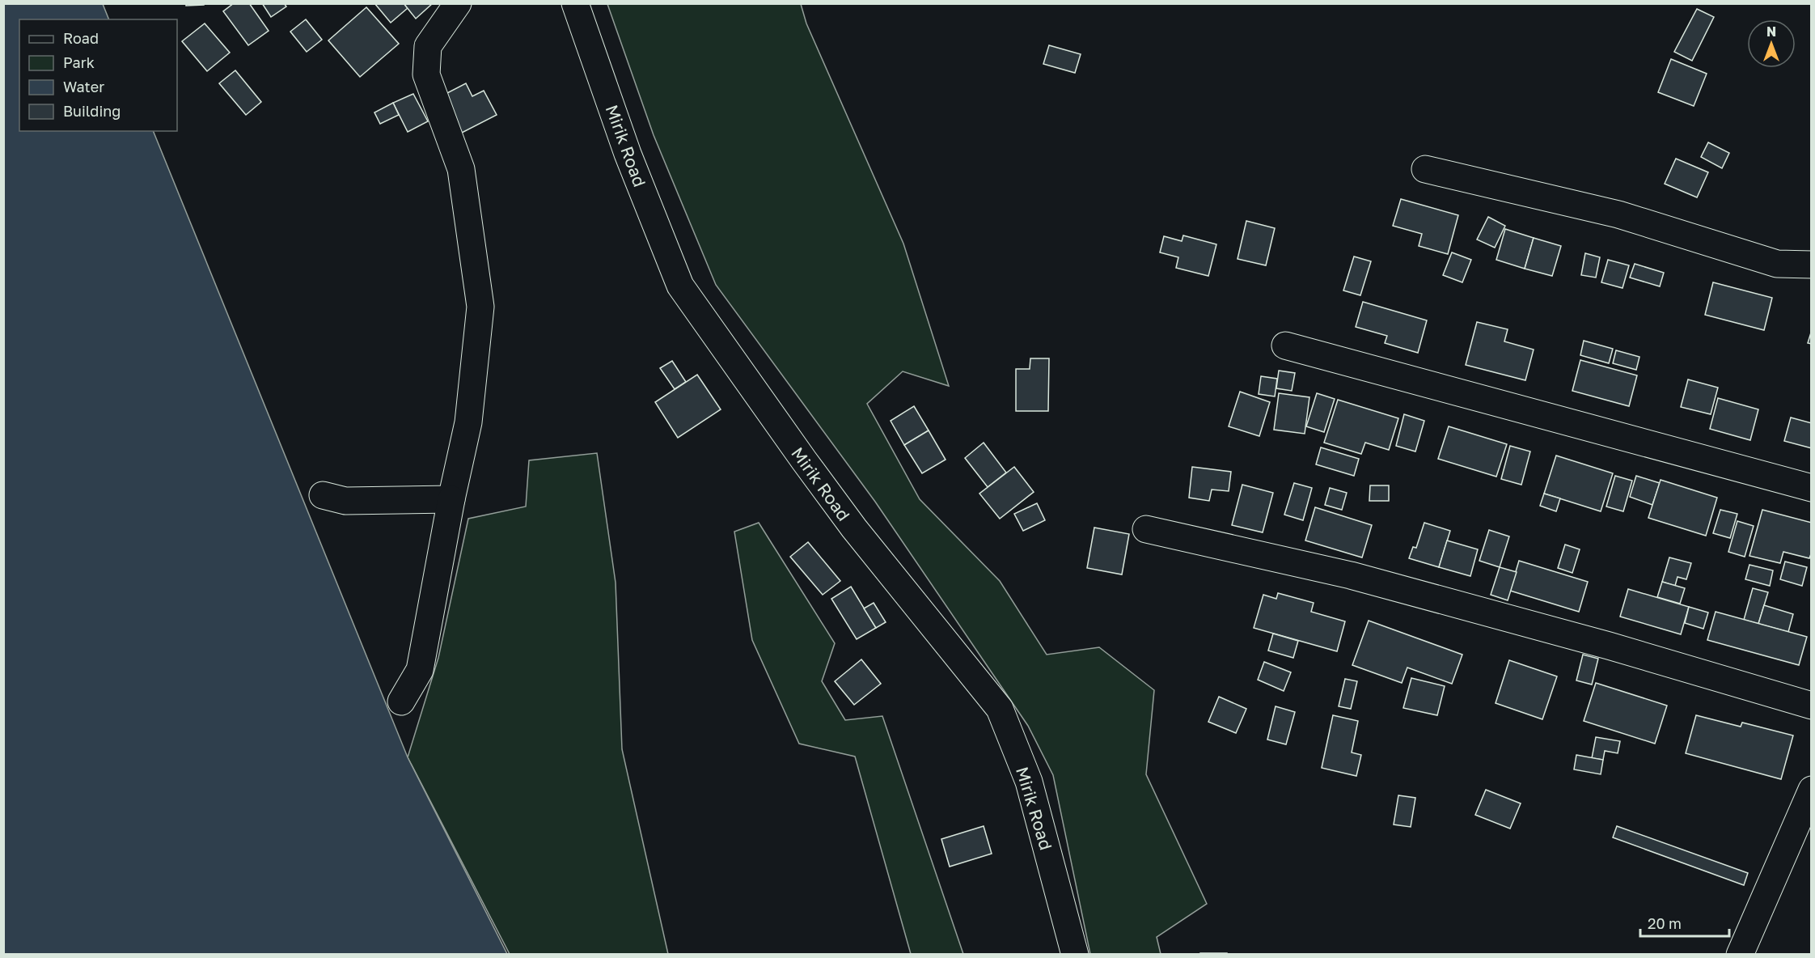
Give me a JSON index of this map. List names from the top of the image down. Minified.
{"streets":{"street":["Mirik Road"]},"legend":["Road","Park","Water","Building"],"scale_bar":"20 m","north":"top"}
